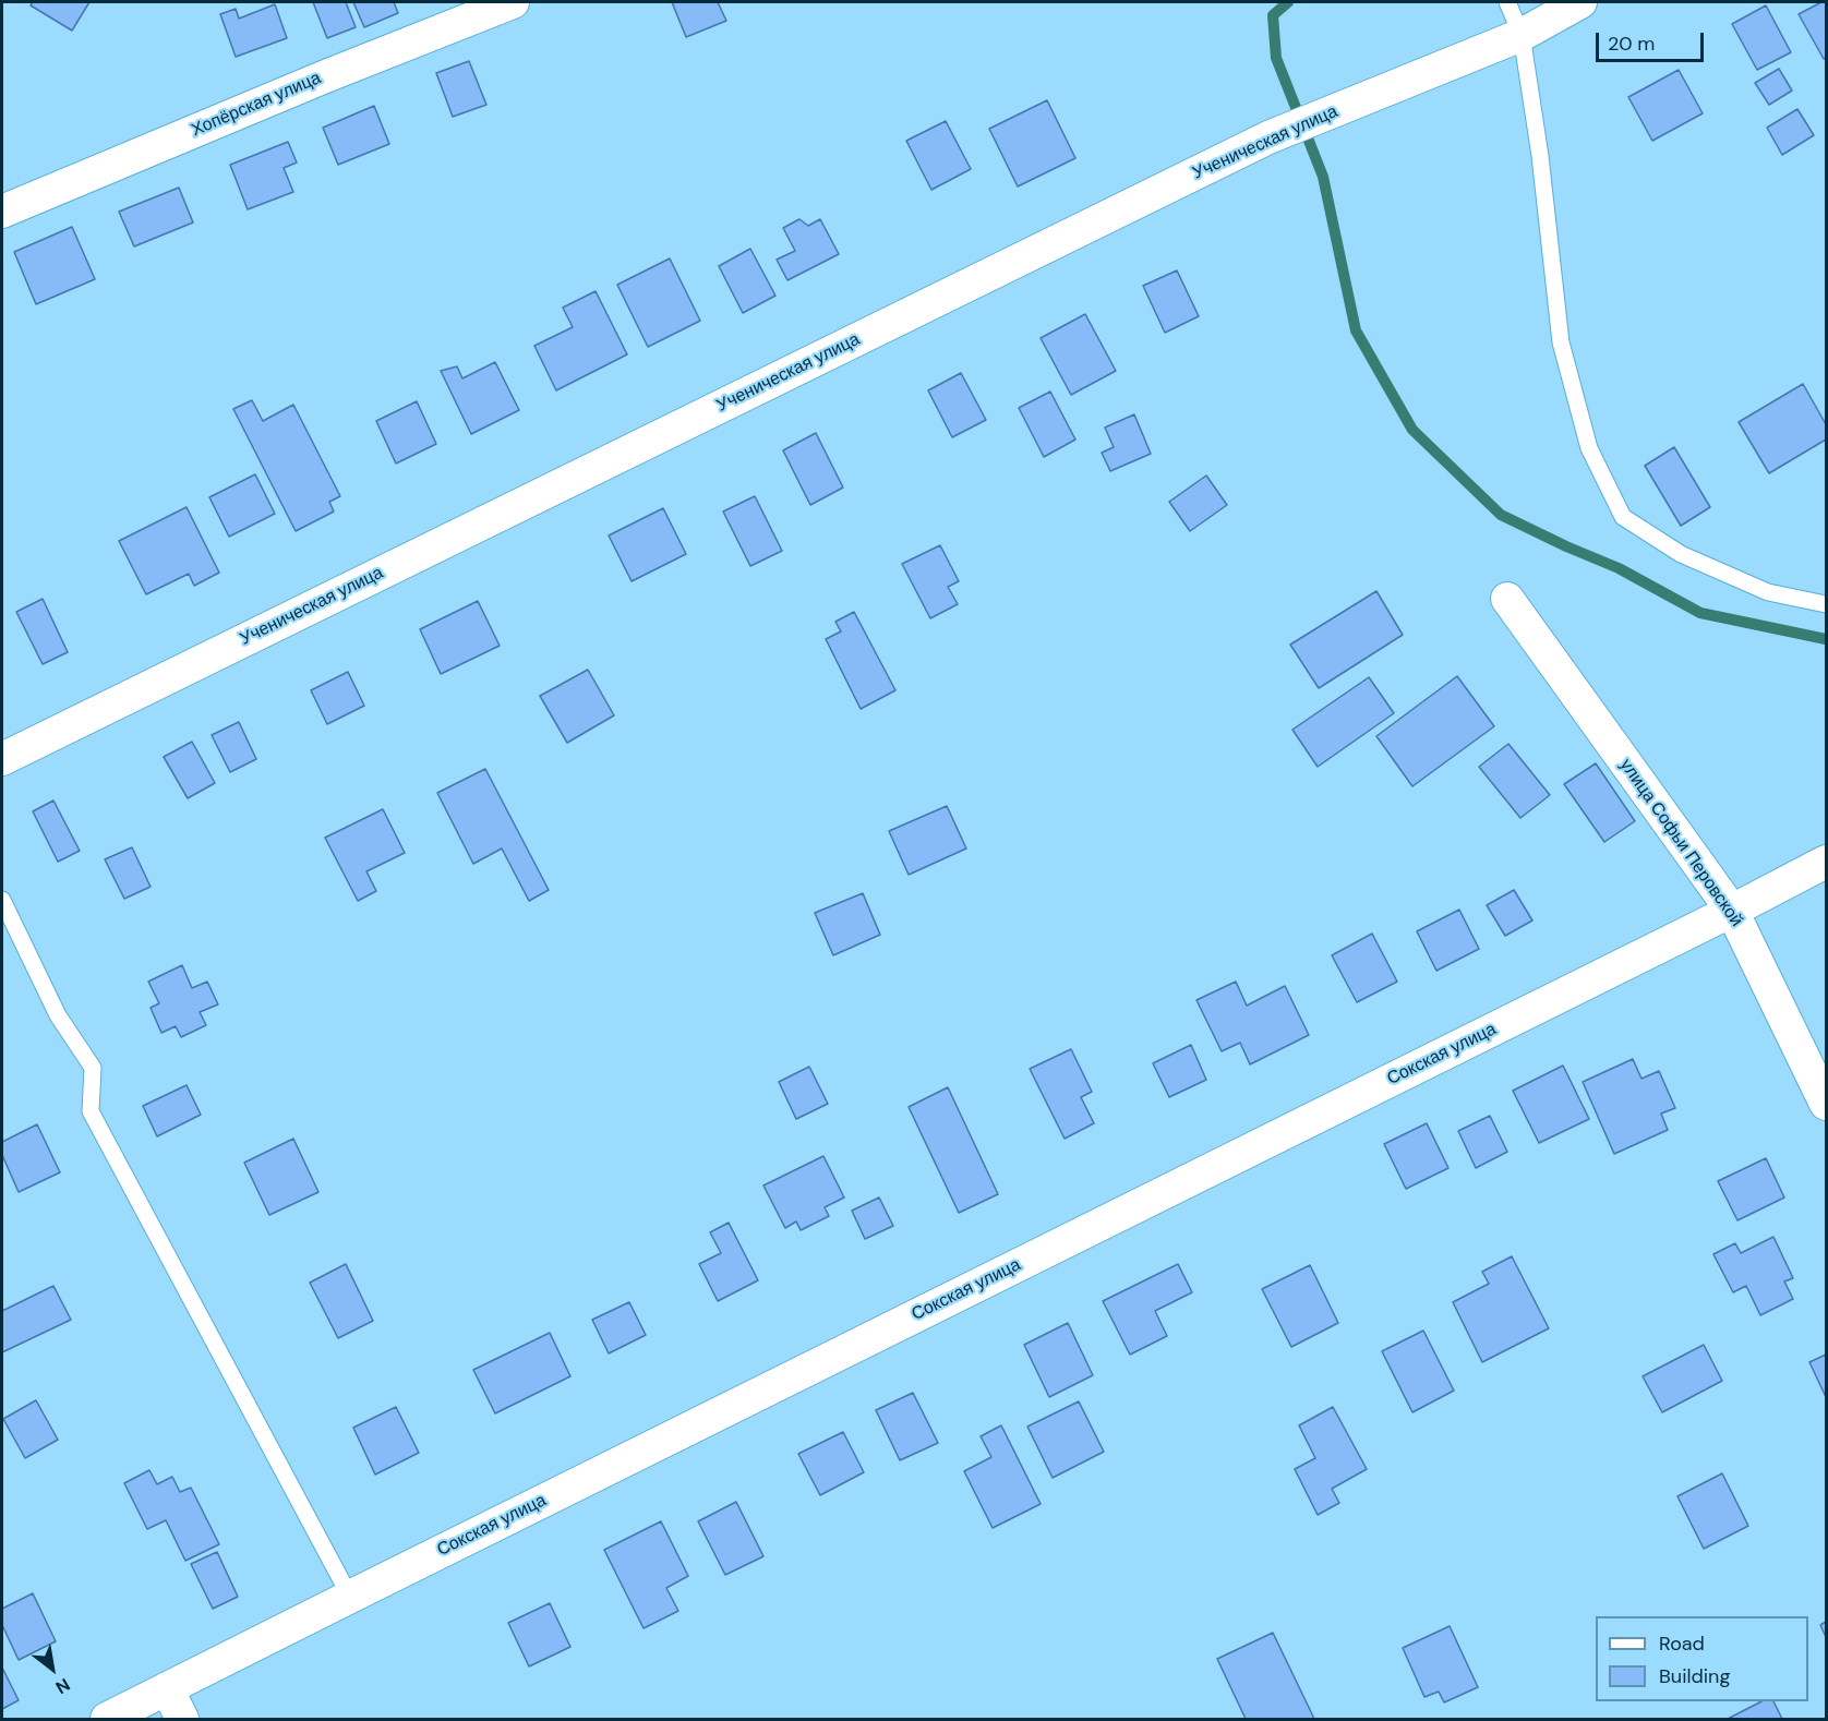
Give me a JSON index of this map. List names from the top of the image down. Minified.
{"streets":{"street":["Хопёрская улица","Ученическая улица","улица Софьи Перовской","Сокская улица"]},"crossings":[["улица Софьи Перовской","Сокская улица"]],"legend":["Road","Building"],"scale_bar":"20 m","north":"bottom right"}
